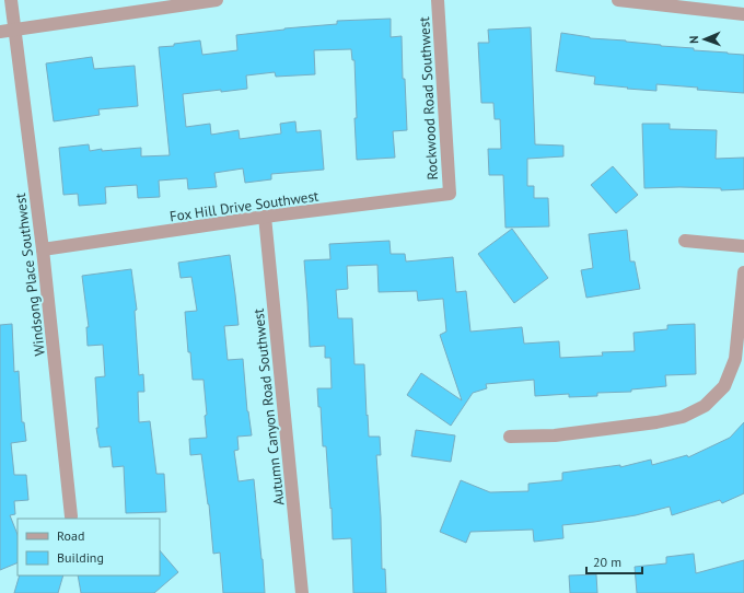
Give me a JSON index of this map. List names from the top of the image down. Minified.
{"streets":{"street":["Rockwood Road Southwest","Fox Hill Drive Southwest","Windsong Place Southwest","Autumn Canyon Road Southwest"]},"crossings":[["Rockwood Road Southwest","Fox Hill Drive Southwest"],["Fox Hill Drive Southwest","Windsong Place Southwest"],["Fox Hill Drive Southwest","Autumn Canyon Road Southwest"]],"legend":["Road","Building"],"scale_bar":"20 m","north":"left"}
